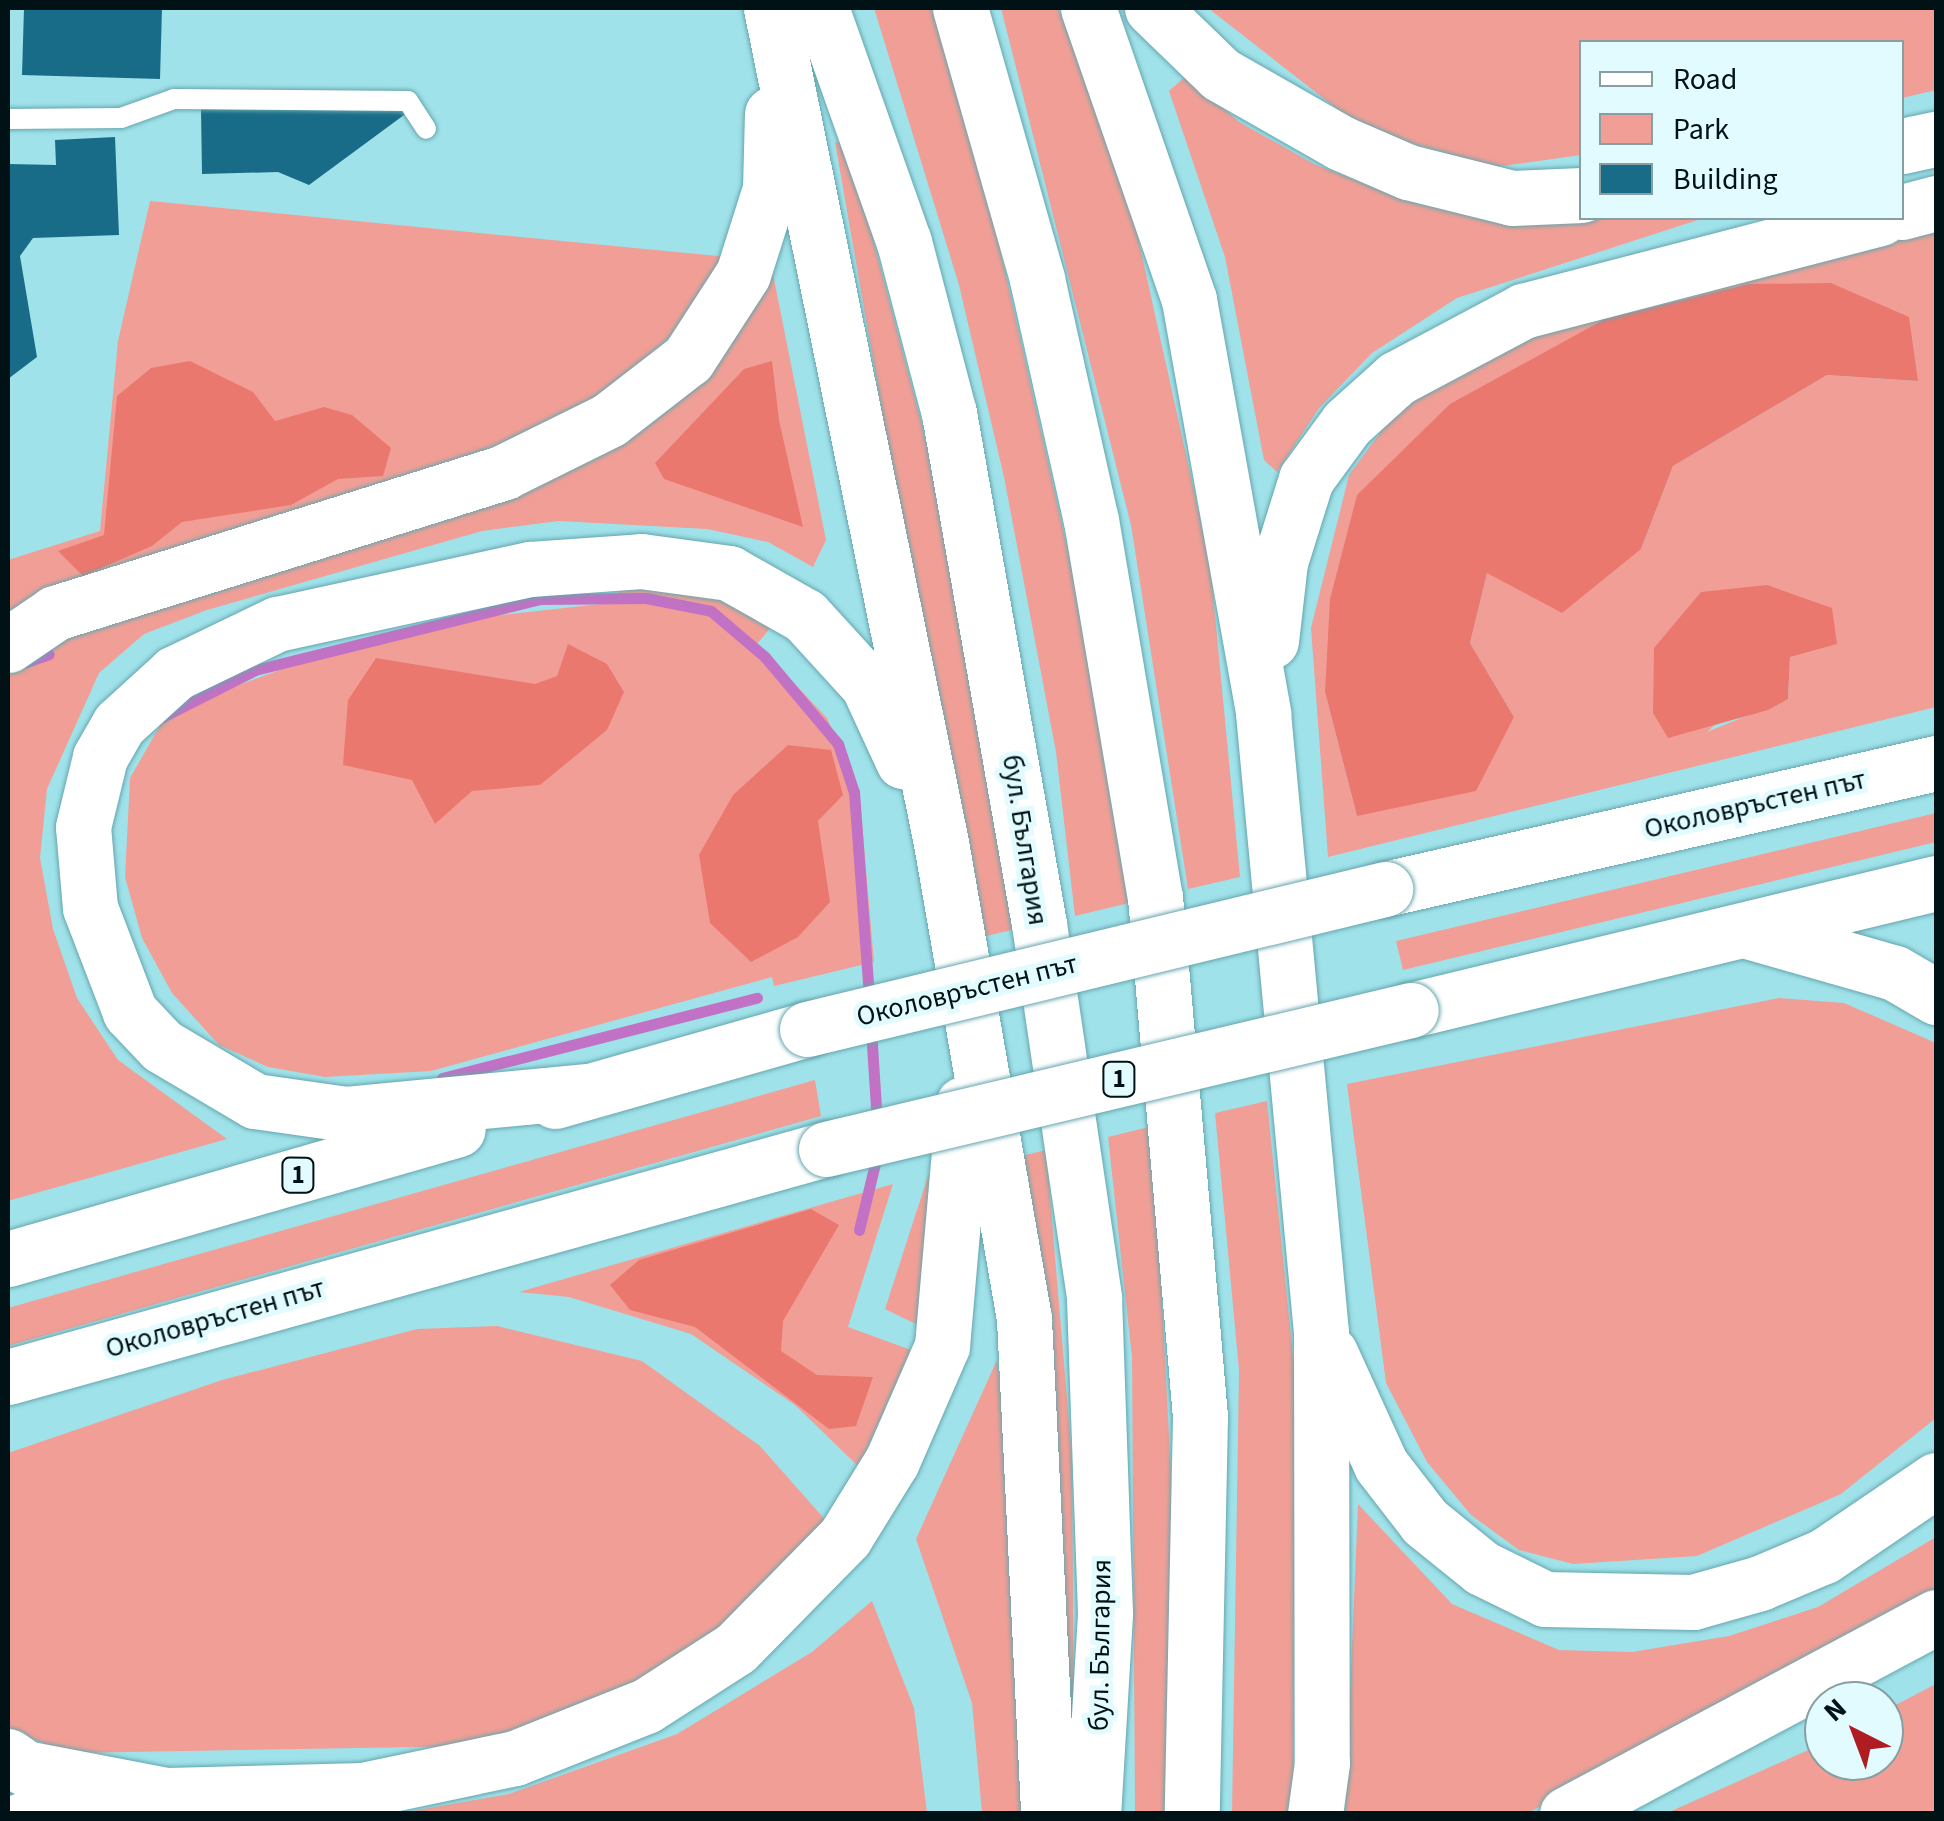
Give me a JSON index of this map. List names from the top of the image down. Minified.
{"streets":{"main road":["Околовръстен път","бул. България","1"]},"legend":["Road","Park","Building"],"north":"top left"}
